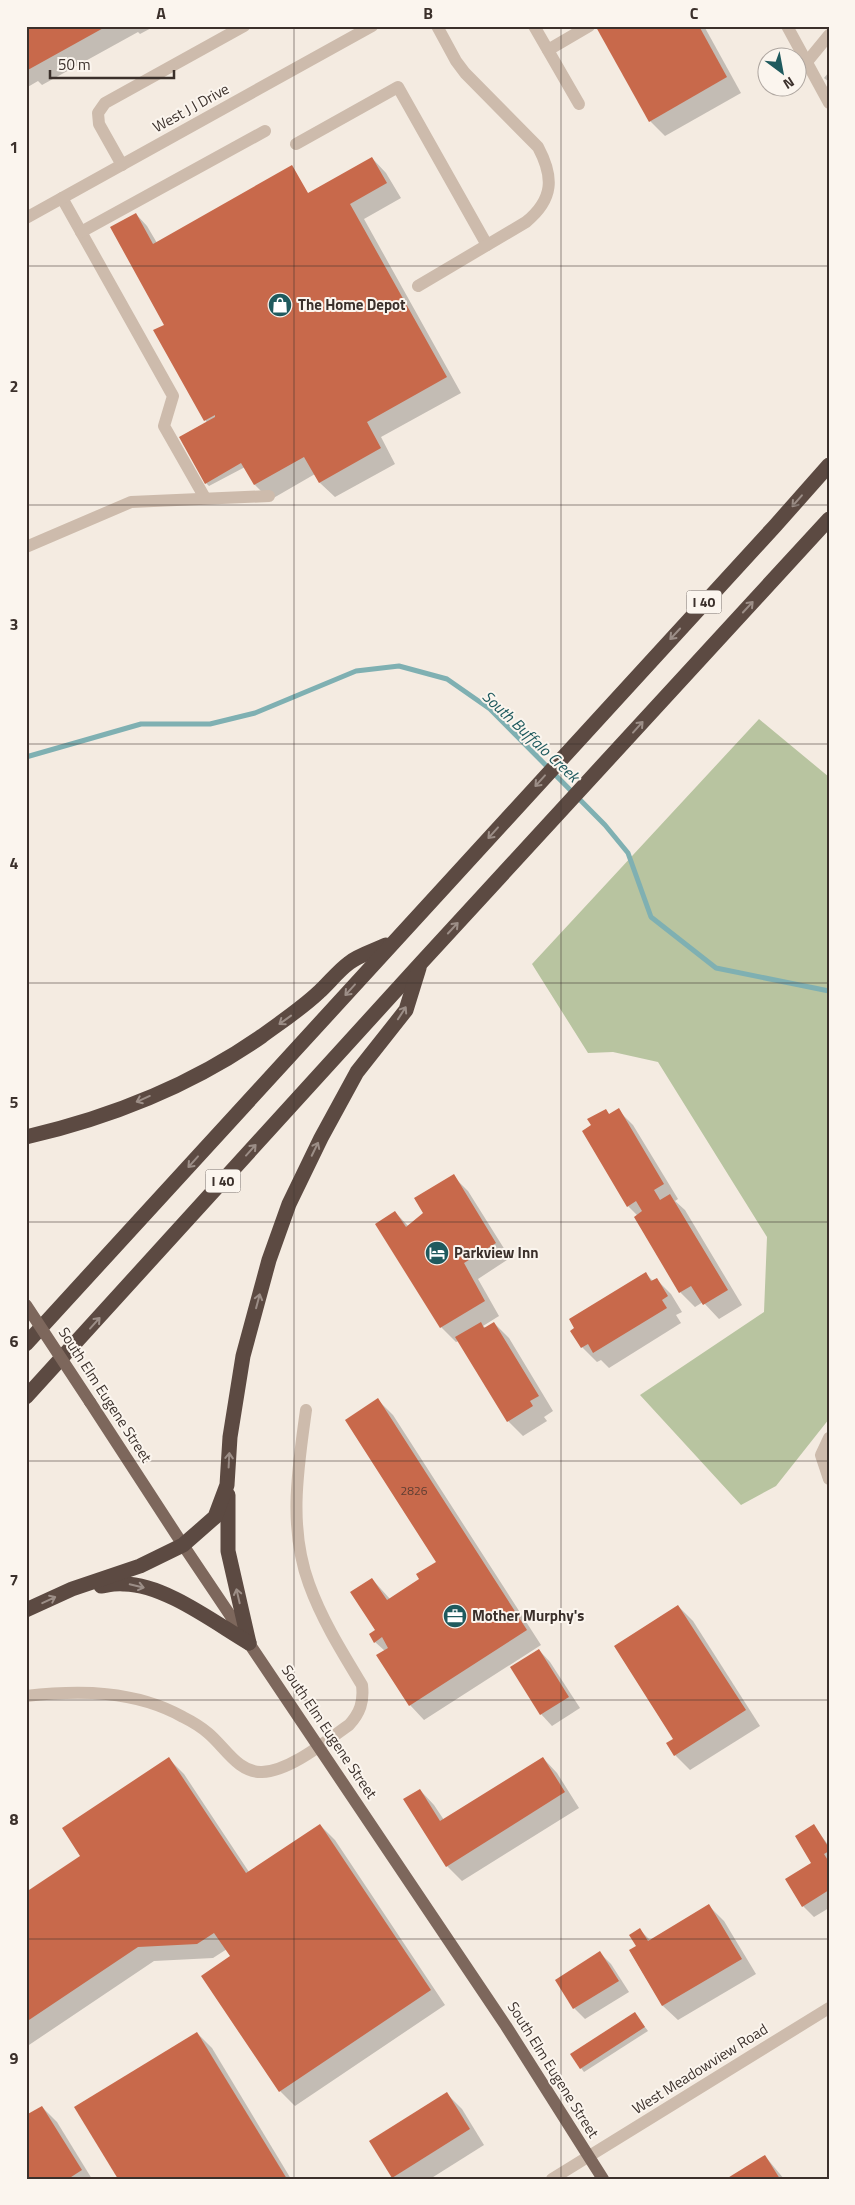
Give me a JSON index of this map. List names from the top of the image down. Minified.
{"streets":{"highway":["I 40"],"main road":["South Elm Eugene Street"],"street":["West J J Drive","West Meadowview Road"]},"crossings":[["South Elm Eugene Street","West Meadowview Road"]],"water":["South Buffalo Creek"],"places":{"shop":["The Home Depot"],"hotel":["Parkview Inn"],"office":["Mother Murphy's"]},"house_numbers":["2826"],"scale_bar":"50 m","north":"bottom right","grid":{"columns":["A","B","C"],"rows":["1","2","3","4","5","6","7","8","9"]}}
